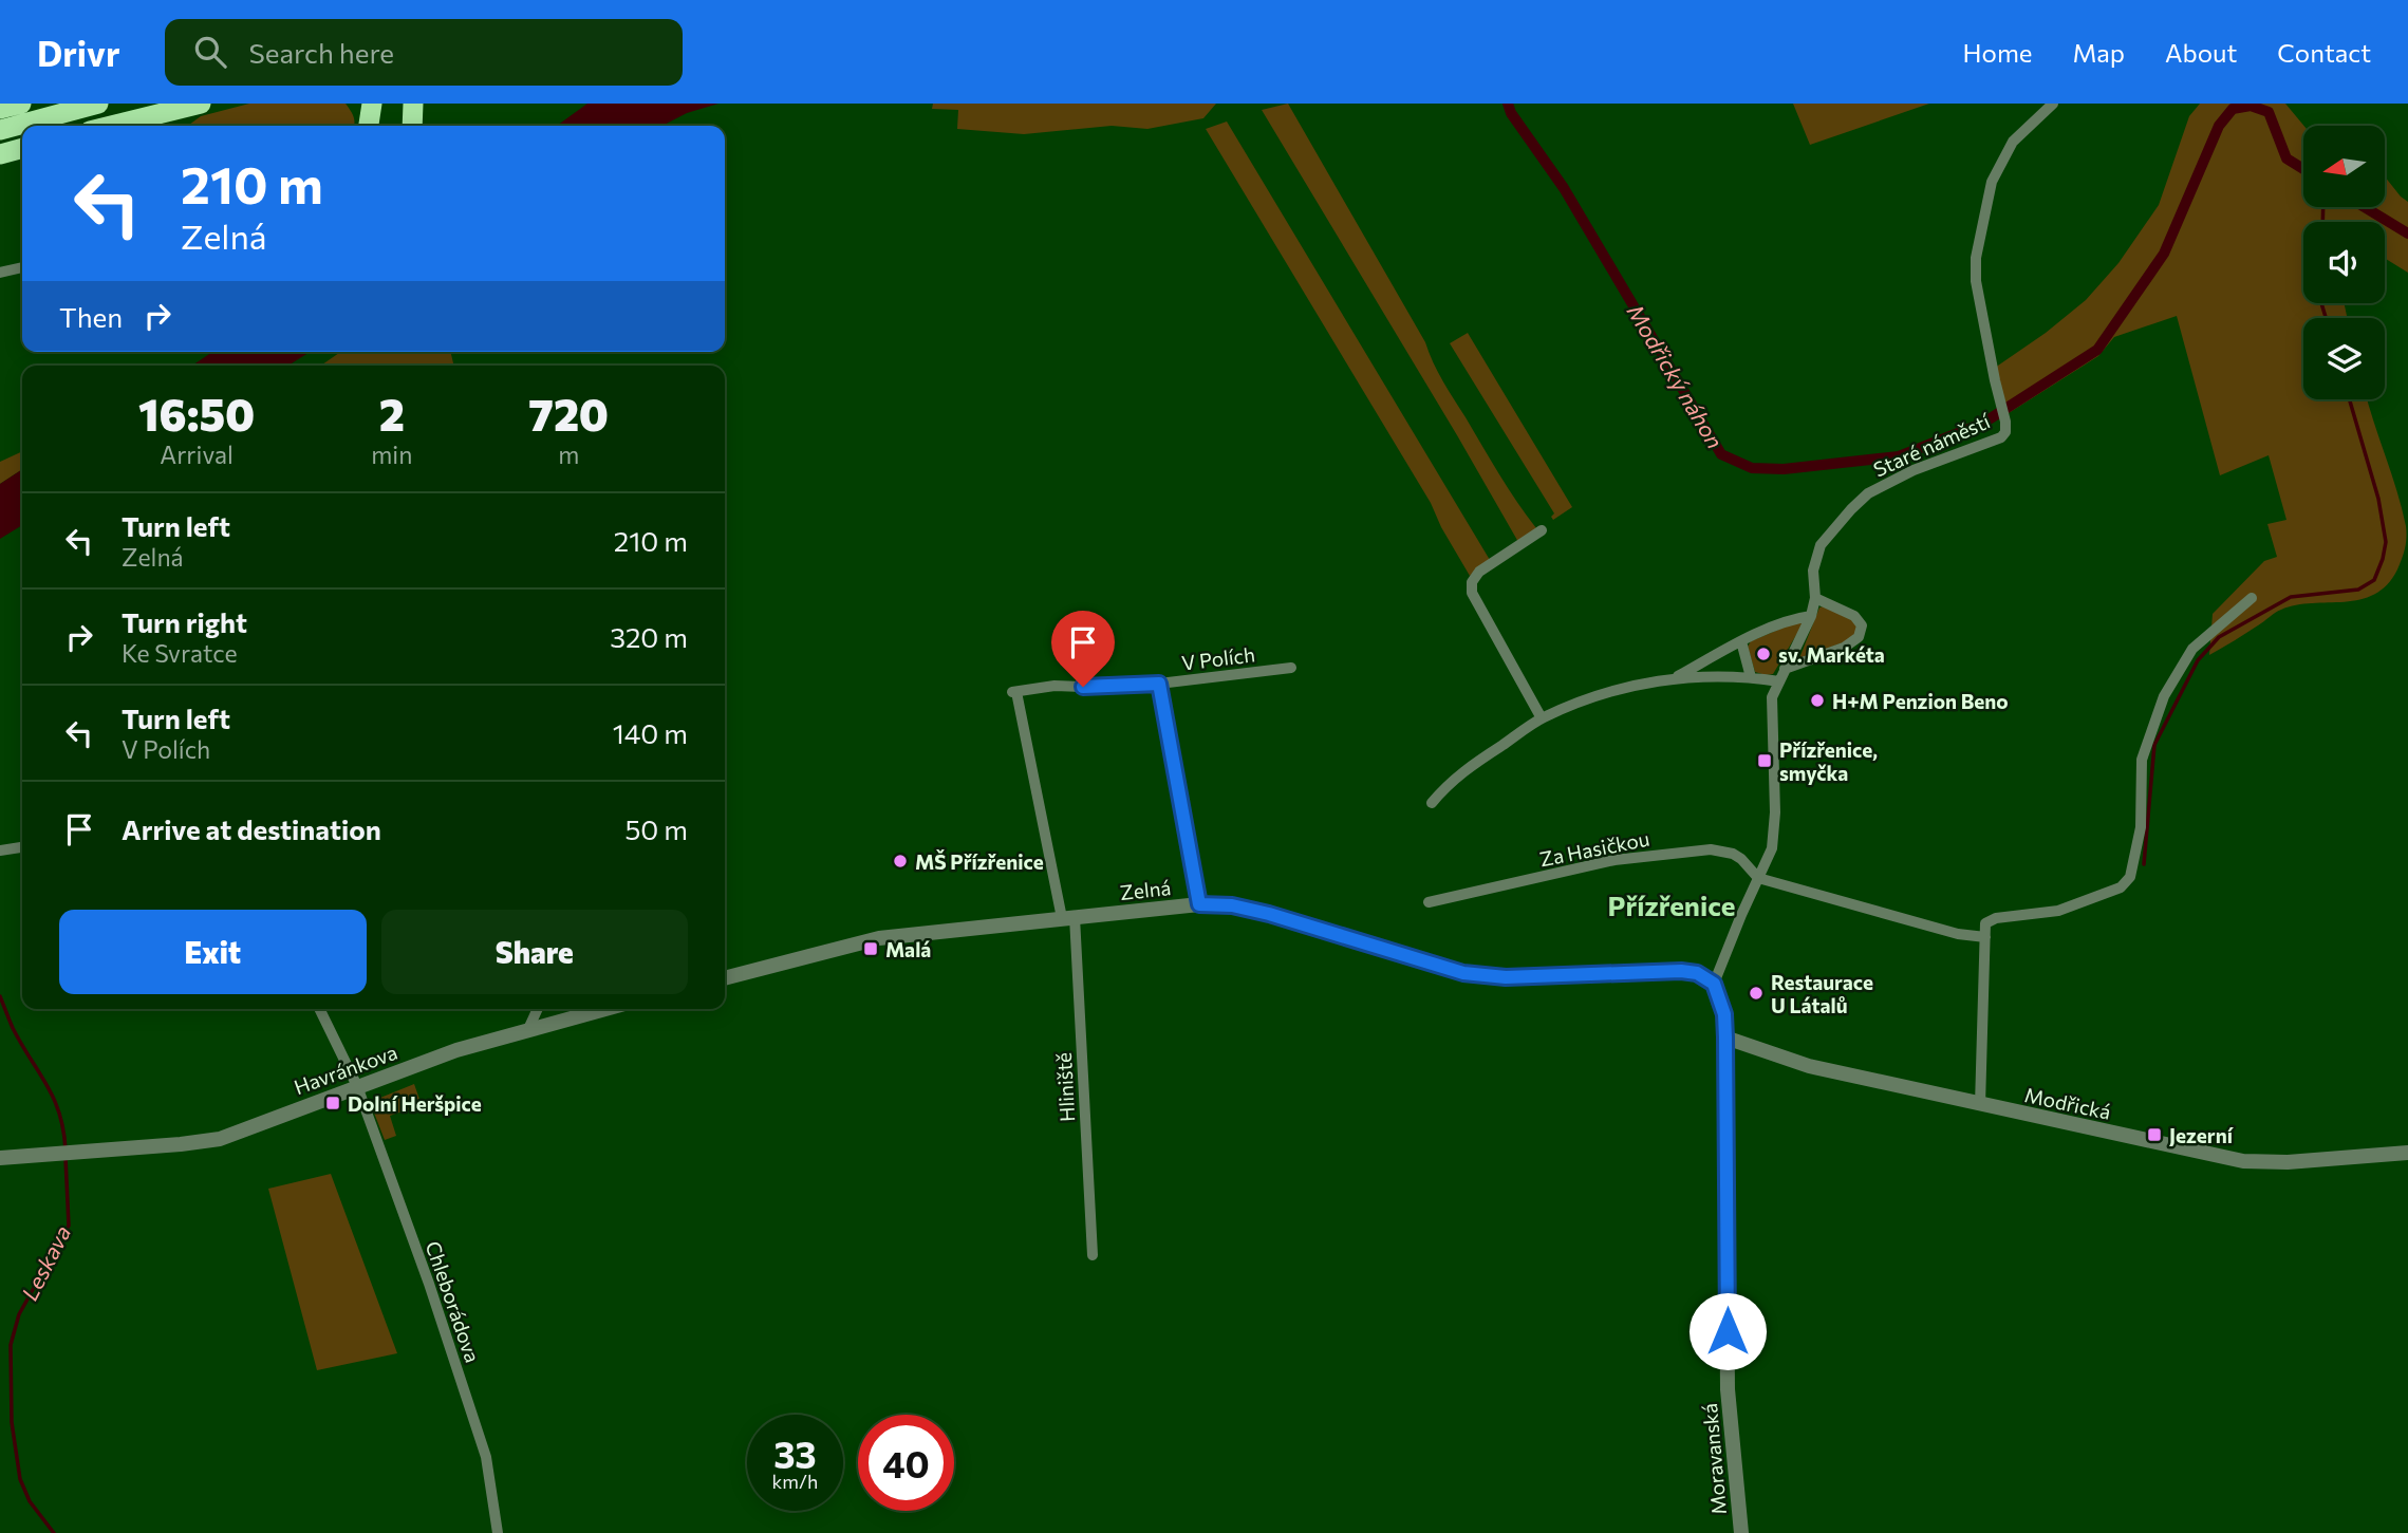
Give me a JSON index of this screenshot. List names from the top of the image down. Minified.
{"streets":{"street":["Staré náměstí","V Polích","Za Hasičkou","Zelná","Havránkova","Hliniště","Modřická","Chleborádova","Moravanská"]},"crossings":[["Staré náměstí","Za Hasičkou"],["Staré náměstí","Zelná"],["Staré náměstí","Moravanská"],["V Polích","Zelná"],["V Polích","Hliniště"],["Zelná","Hliniště"],["Zelná","Moravanská"],["Havránkova","Chleborádova"],["Modřická","Moravanská"]],"districts":["Přízřenice"],"water":["Modřický náhon","Leskava"],"places":{"other":["sv. Markéta","H+M Penzion Beno","MŠ Přízřenice","Restaurace U Látalů"],"transit":["Přízřenice, smyčka","Malá","Dolní Heršpice","Jezerní"]},"north":"left","page":{"header":"Drivr","search":"Search here","nav":["Home","Map","About","Contact"],"turn":["210 m","Zelná"],"then":"Then","eta":["16:50","Arrival","2","min","720","m"],"list":[{"name":"Turn left","note":"Zelná","value":"210 m"},{"name":"Turn right","note":"Ke Svratce","value":"320 m"},{"name":"Turn left","note":"V Polích","value":"140 m"},{"name":"Arrive at destination","value":"50 m"}],"buttons":["Exit","Share"],"speed":"33 km/h","limit":"40"}}
